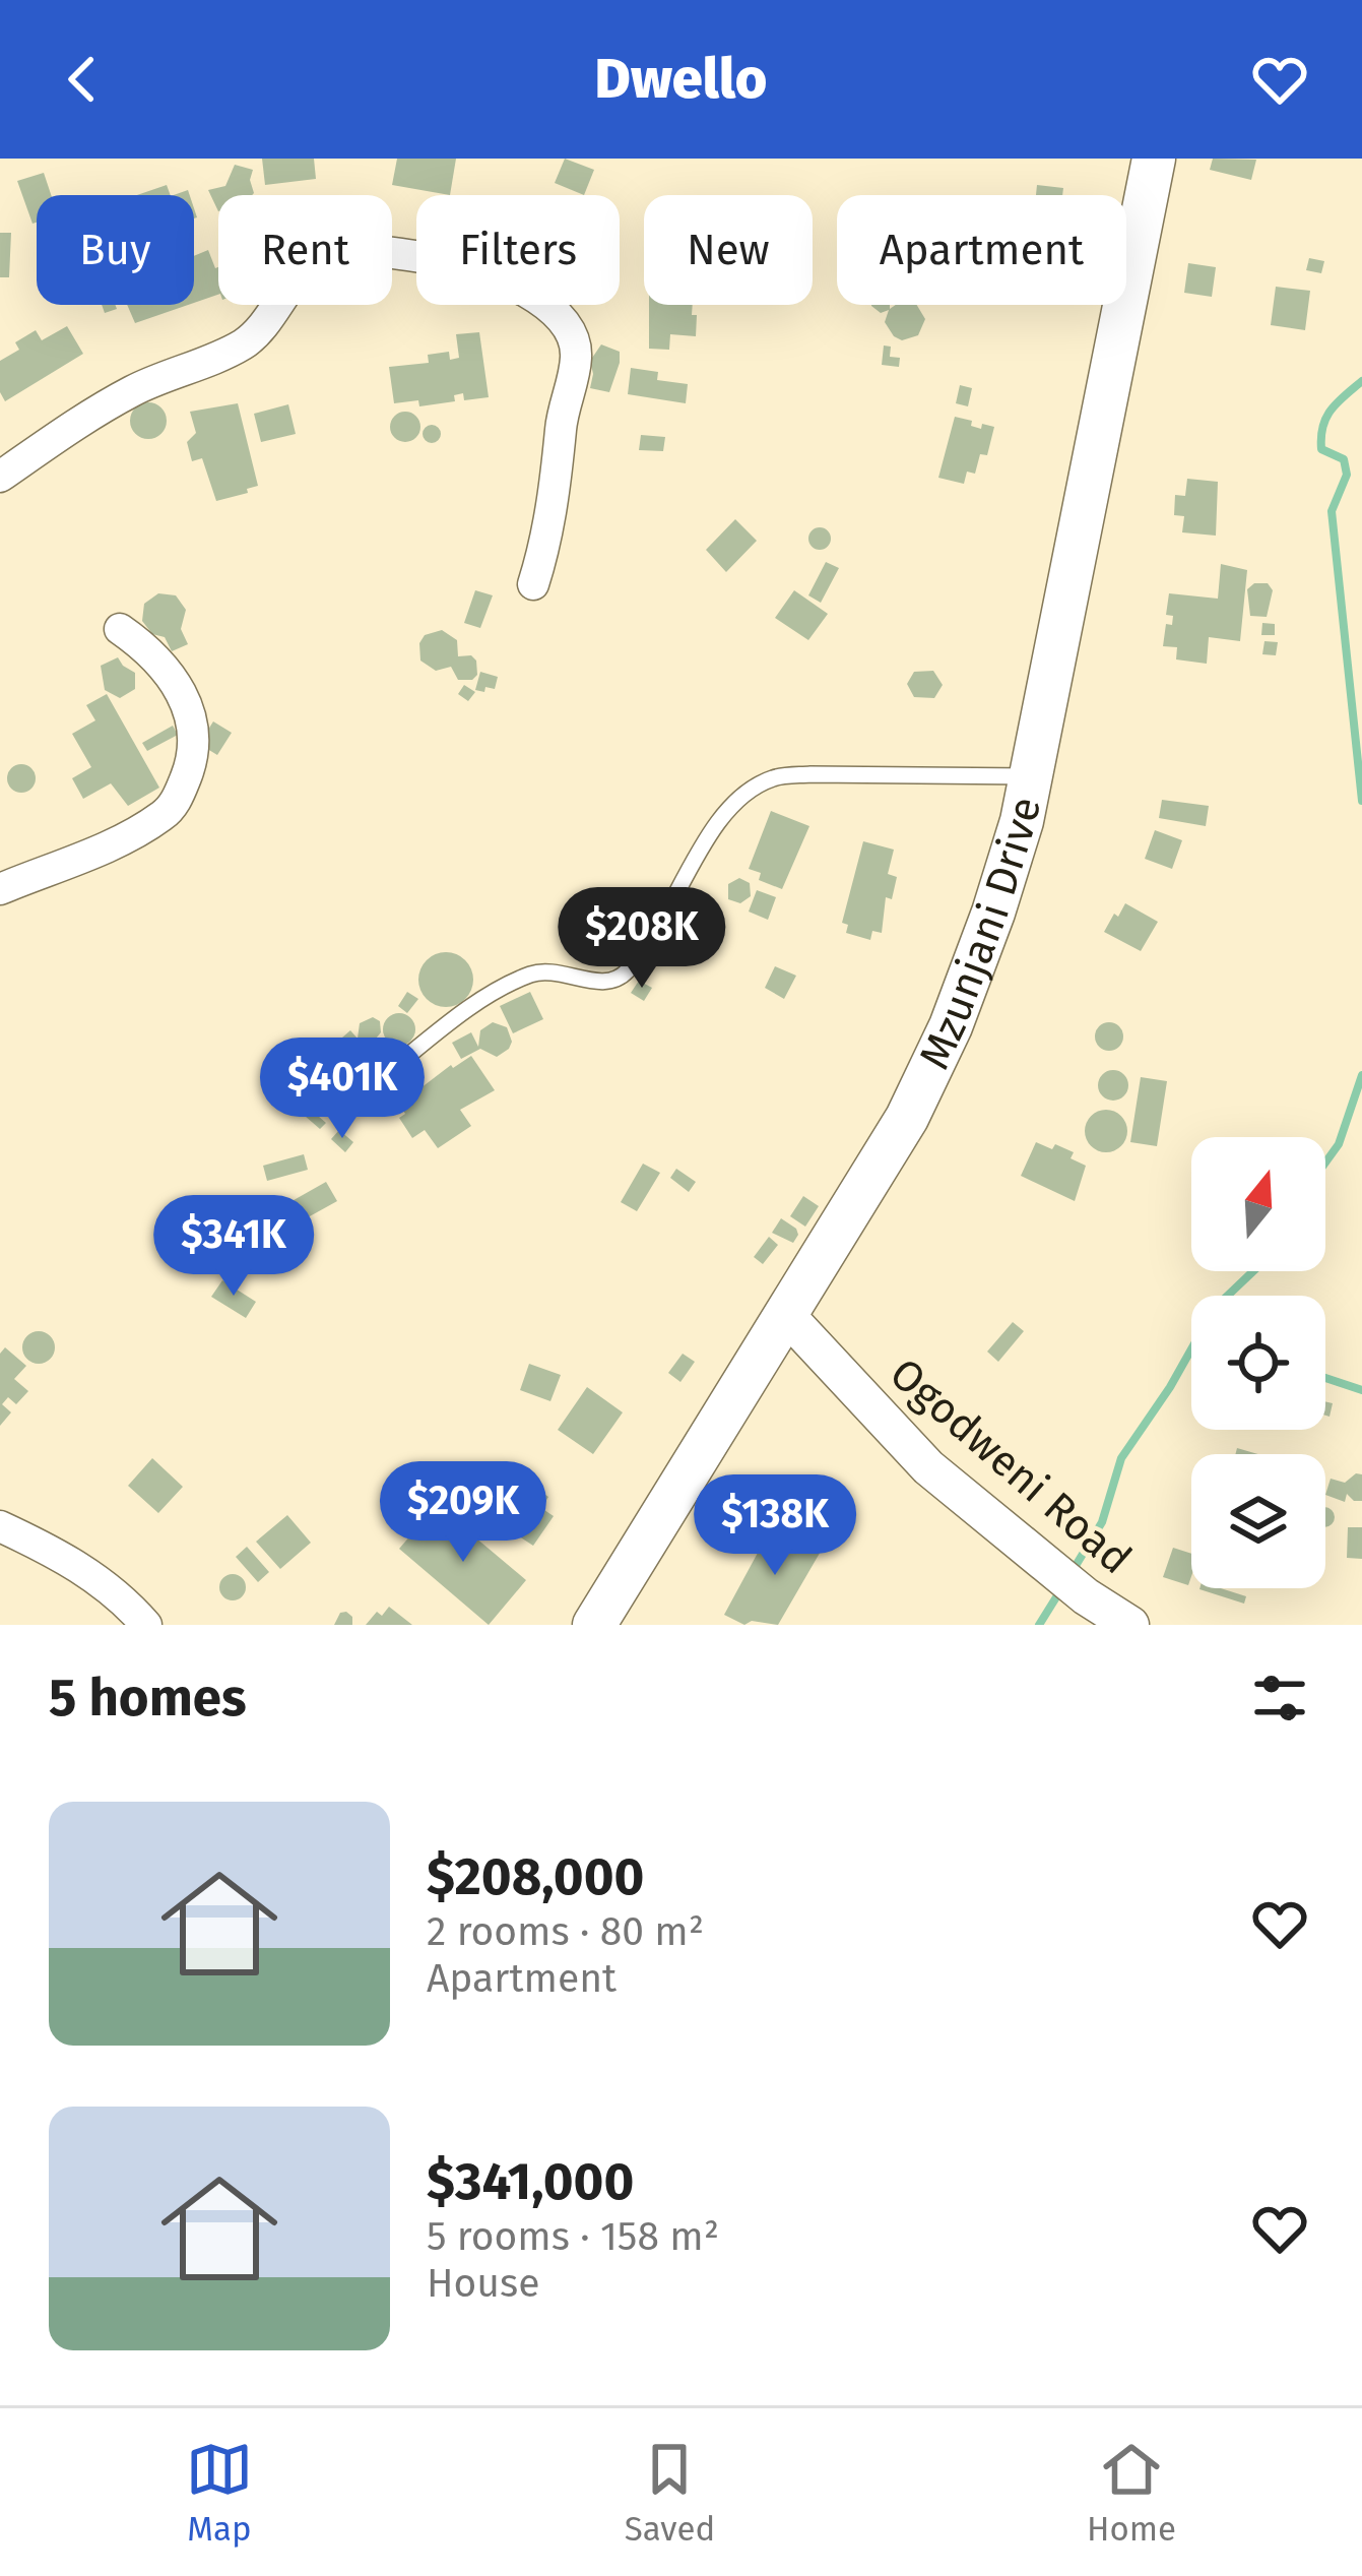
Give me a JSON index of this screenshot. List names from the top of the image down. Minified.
{"streets":{"main road":["Mzunjani Drive"],"street":["Ogodweni Road"]},"crossings":[["Mzunjani Drive","Ogodweni Road"]],"north":"top","page":{"header":"Dwello","chip":["Buy","Rent","Filters","New","Apartment"],"price":["$208K","$401K","$341K","$209K","$138K"],"heading":"5 homes","list":[{"name":"$208,000","note":"2 rooms · 80 m² · Apartment"},{"name":"$341,000","note":"5 rooms · 158 m² · House"}],"tabs":["Map","Saved","Home"]}}
